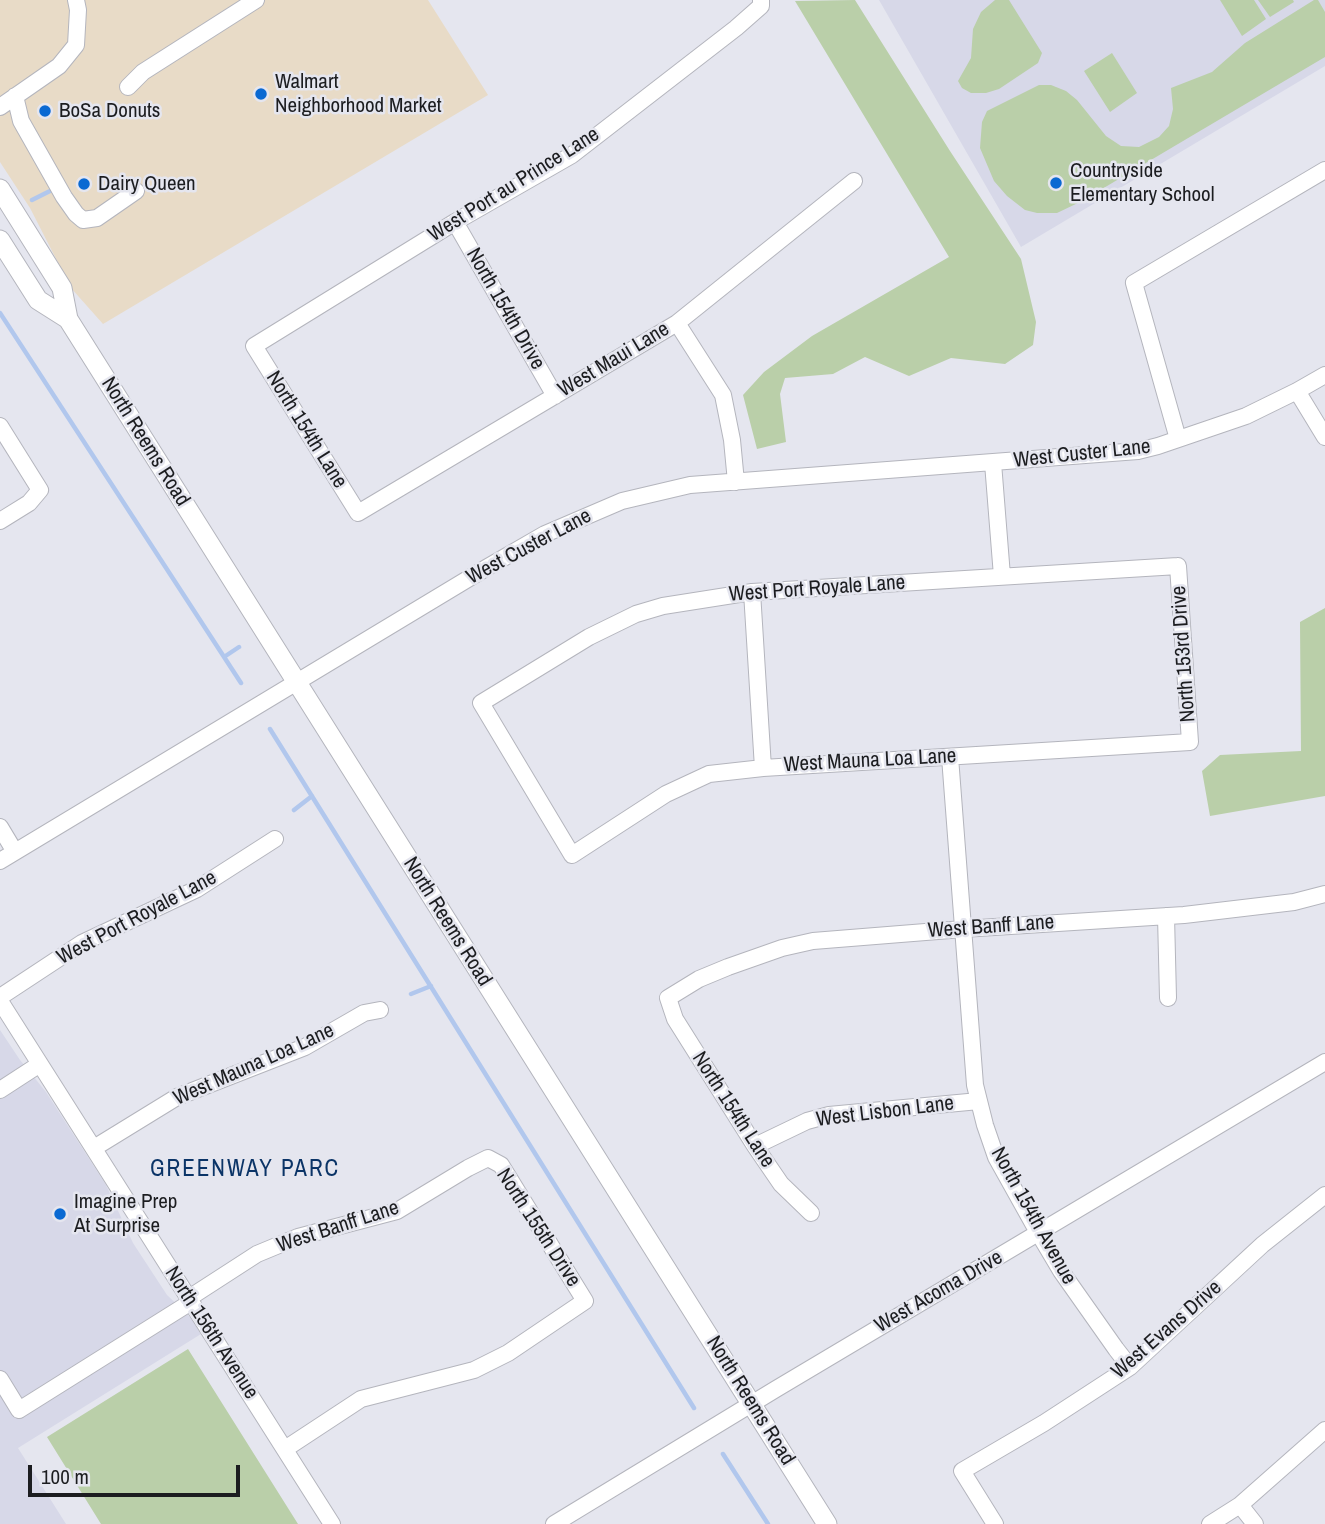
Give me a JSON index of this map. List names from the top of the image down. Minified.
{"streets":{"main road":["North Reems Road"],"street":["West Port au Prince Lane","North 154th Drive","West Maui Lane","North 154th Lane","West Custer Lane","West Port Royale Lane","North 153rd Drive","West Mauna Loa Lane","West Banff Lane","West Lisbon Lane","North 154th Avenue","North 155th Drive","West Acoma Drive","West Evans Drive","North 156th Avenue"]},"crossings":[["West Port au Prince Lane","North 154th Drive"],["West Port au Prince Lane","North 154th Lane"],["North 154th Drive","West Maui Lane"],["West Maui Lane","North 154th Lane"],["North 154th Lane","West Banff Lane"],["North 154th Lane","West Lisbon Lane"],["North Reems Road","West Custer Lane"],["North Reems Road","West Acoma Drive"],["West Port Royale Lane","North 153rd Drive"],["West Port Royale Lane","West Mauna Loa Lane"],["West Port Royale Lane","North 156th Avenue"],["North 153rd Drive","West Mauna Loa Lane"],["West Mauna Loa Lane","North 154th Avenue"],["West Mauna Loa Lane","North 156th Avenue"],["West Banff Lane","North 154th Avenue"],["West Banff Lane","North 155th Drive"],["West Banff Lane","North 156th Avenue"],["West Lisbon Lane","North 154th Avenue"],["North 154th Avenue","West Acoma Drive"],["North 154th Avenue","West Evans Drive"],["North 155th Drive","North 156th Avenue"]],"districts":["GREENWAY PARC"],"places":["Walmart Neighborhood Market","BoSa Donuts","Countryside Elementary School","Dairy Queen","Imagine Prep At Surprise"],"scale_bar":"100 m"}
